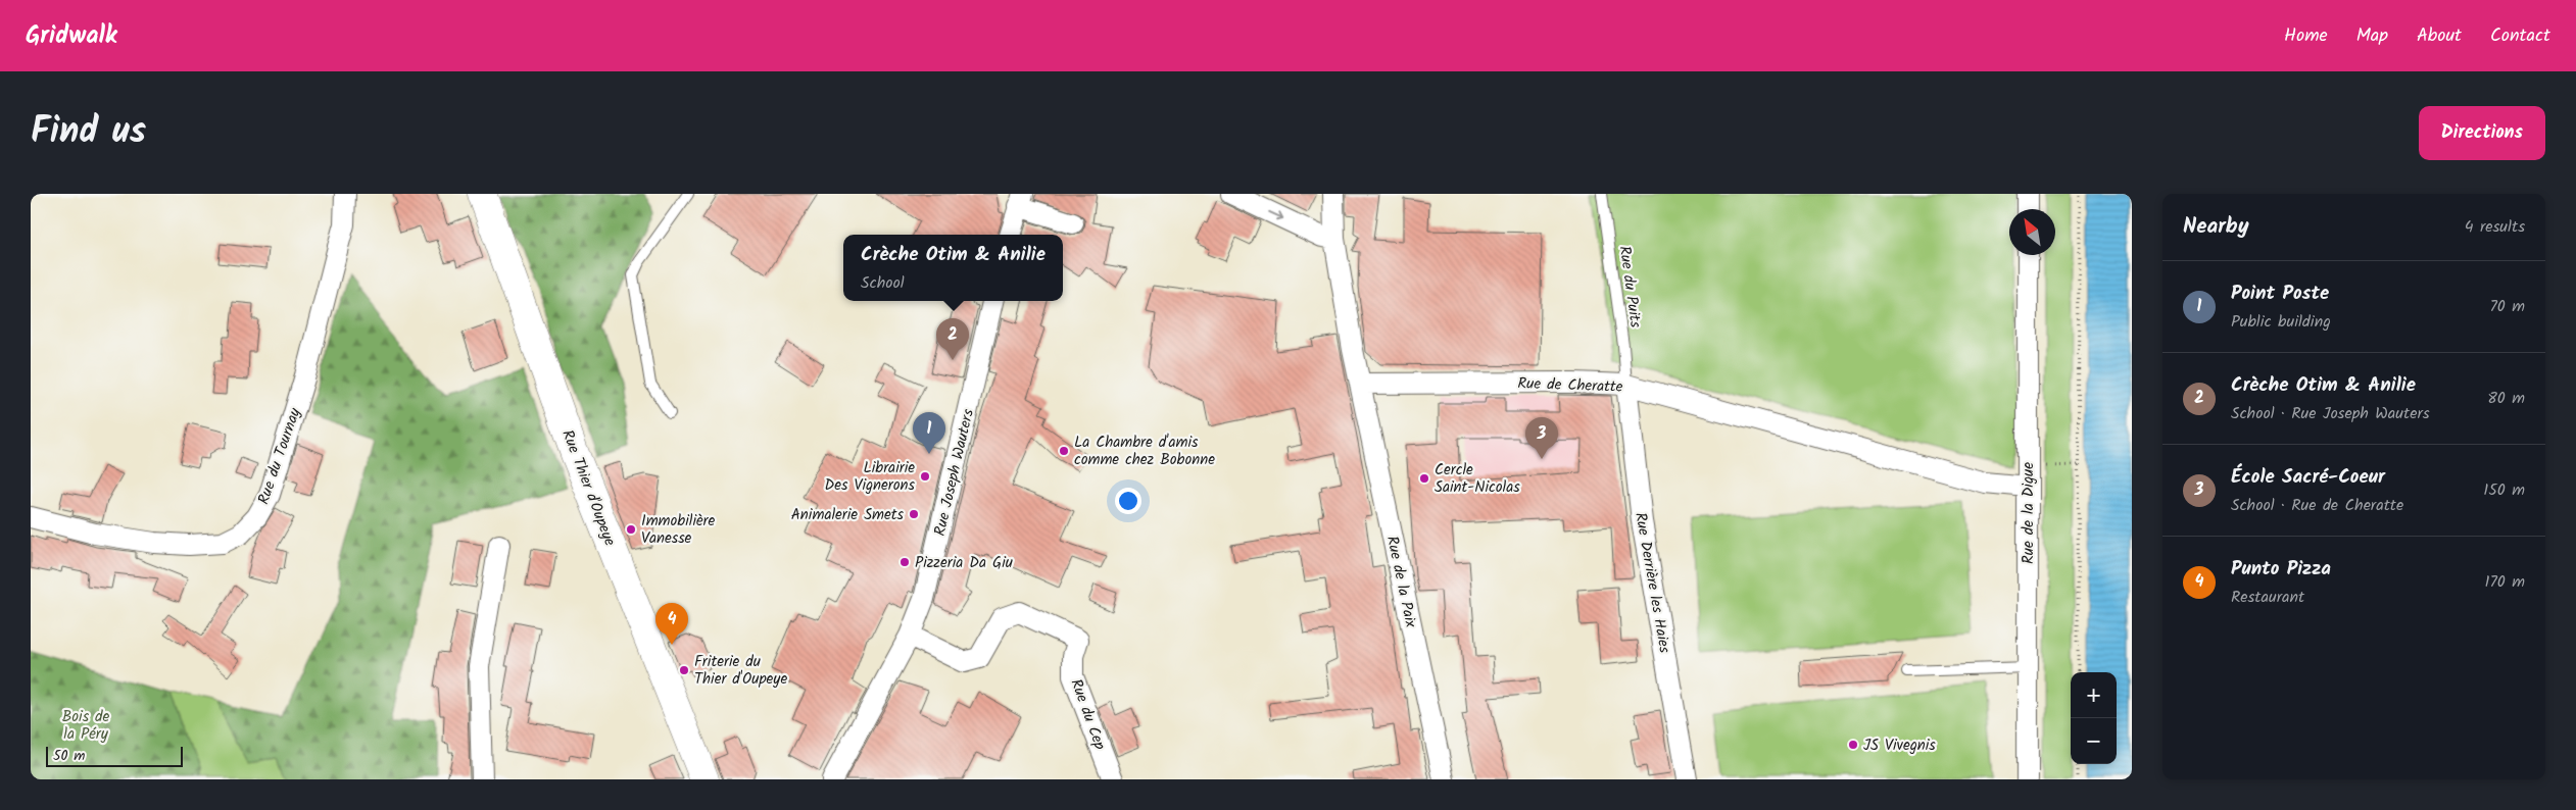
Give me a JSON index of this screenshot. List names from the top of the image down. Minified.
{"streets":{"main road":["Rue Thier d'Oupeye"],"street":["Rue de Cheratte","Rue du Tournay","Rue Joseph Wauters","Rue de la Digue","Rue de la Paix","Rue Derrière les Haies","Rue du Cep"],"lane":["Rue du Puits"]},"crossings":[["Rue du Puits","Rue de Cheratte"],["Rue du Puits","Rue Derrière les Haies"],["Rue de Cheratte","Rue de la Digue"],["Rue de Cheratte","Rue de la Paix"],["Rue de Cheratte","Rue Derrière les Haies"],["Rue Joseph Wauters","Rue du Cep"]],"parks":["Bois de la Péry"],"places":["La Chambre d'amis comme chez Bobonne","Librairie Des Vignerons","Cercle Saint-Nicolas","Animalerie Smets","Immobilière Vanesse","Pizzeria Da Giu","Friterie du Thier d'Oupeye","JS Vivegnis"],"scale_bar":"50 m","north":"top left","page":{"header":"Gridwalk","nav":["Home","Map","About","Contact"],"title":"Find us","buttons":"Directions","heading":["Nearby","4 results"],"popup":["Crèche Otim & Anilie","School"],"list":[{"mark":"1","name":"Point Poste","note":"Public building","value":"70 m"},{"mark":"2","name":"Crèche Otim & Anilie","note":"School · Rue Joseph Wauters","value":"80 m"},{"mark":"3","name":"École Sacré-Coeur","note":"School · Rue de Cheratte","value":"150 m"},{"mark":"4","name":"Punto Pizza","note":"Restaurant","value":"170 m"}],"pins":["2","1","3","4"],"map_buttons":["+","−"],"scale":"50 m"}}
